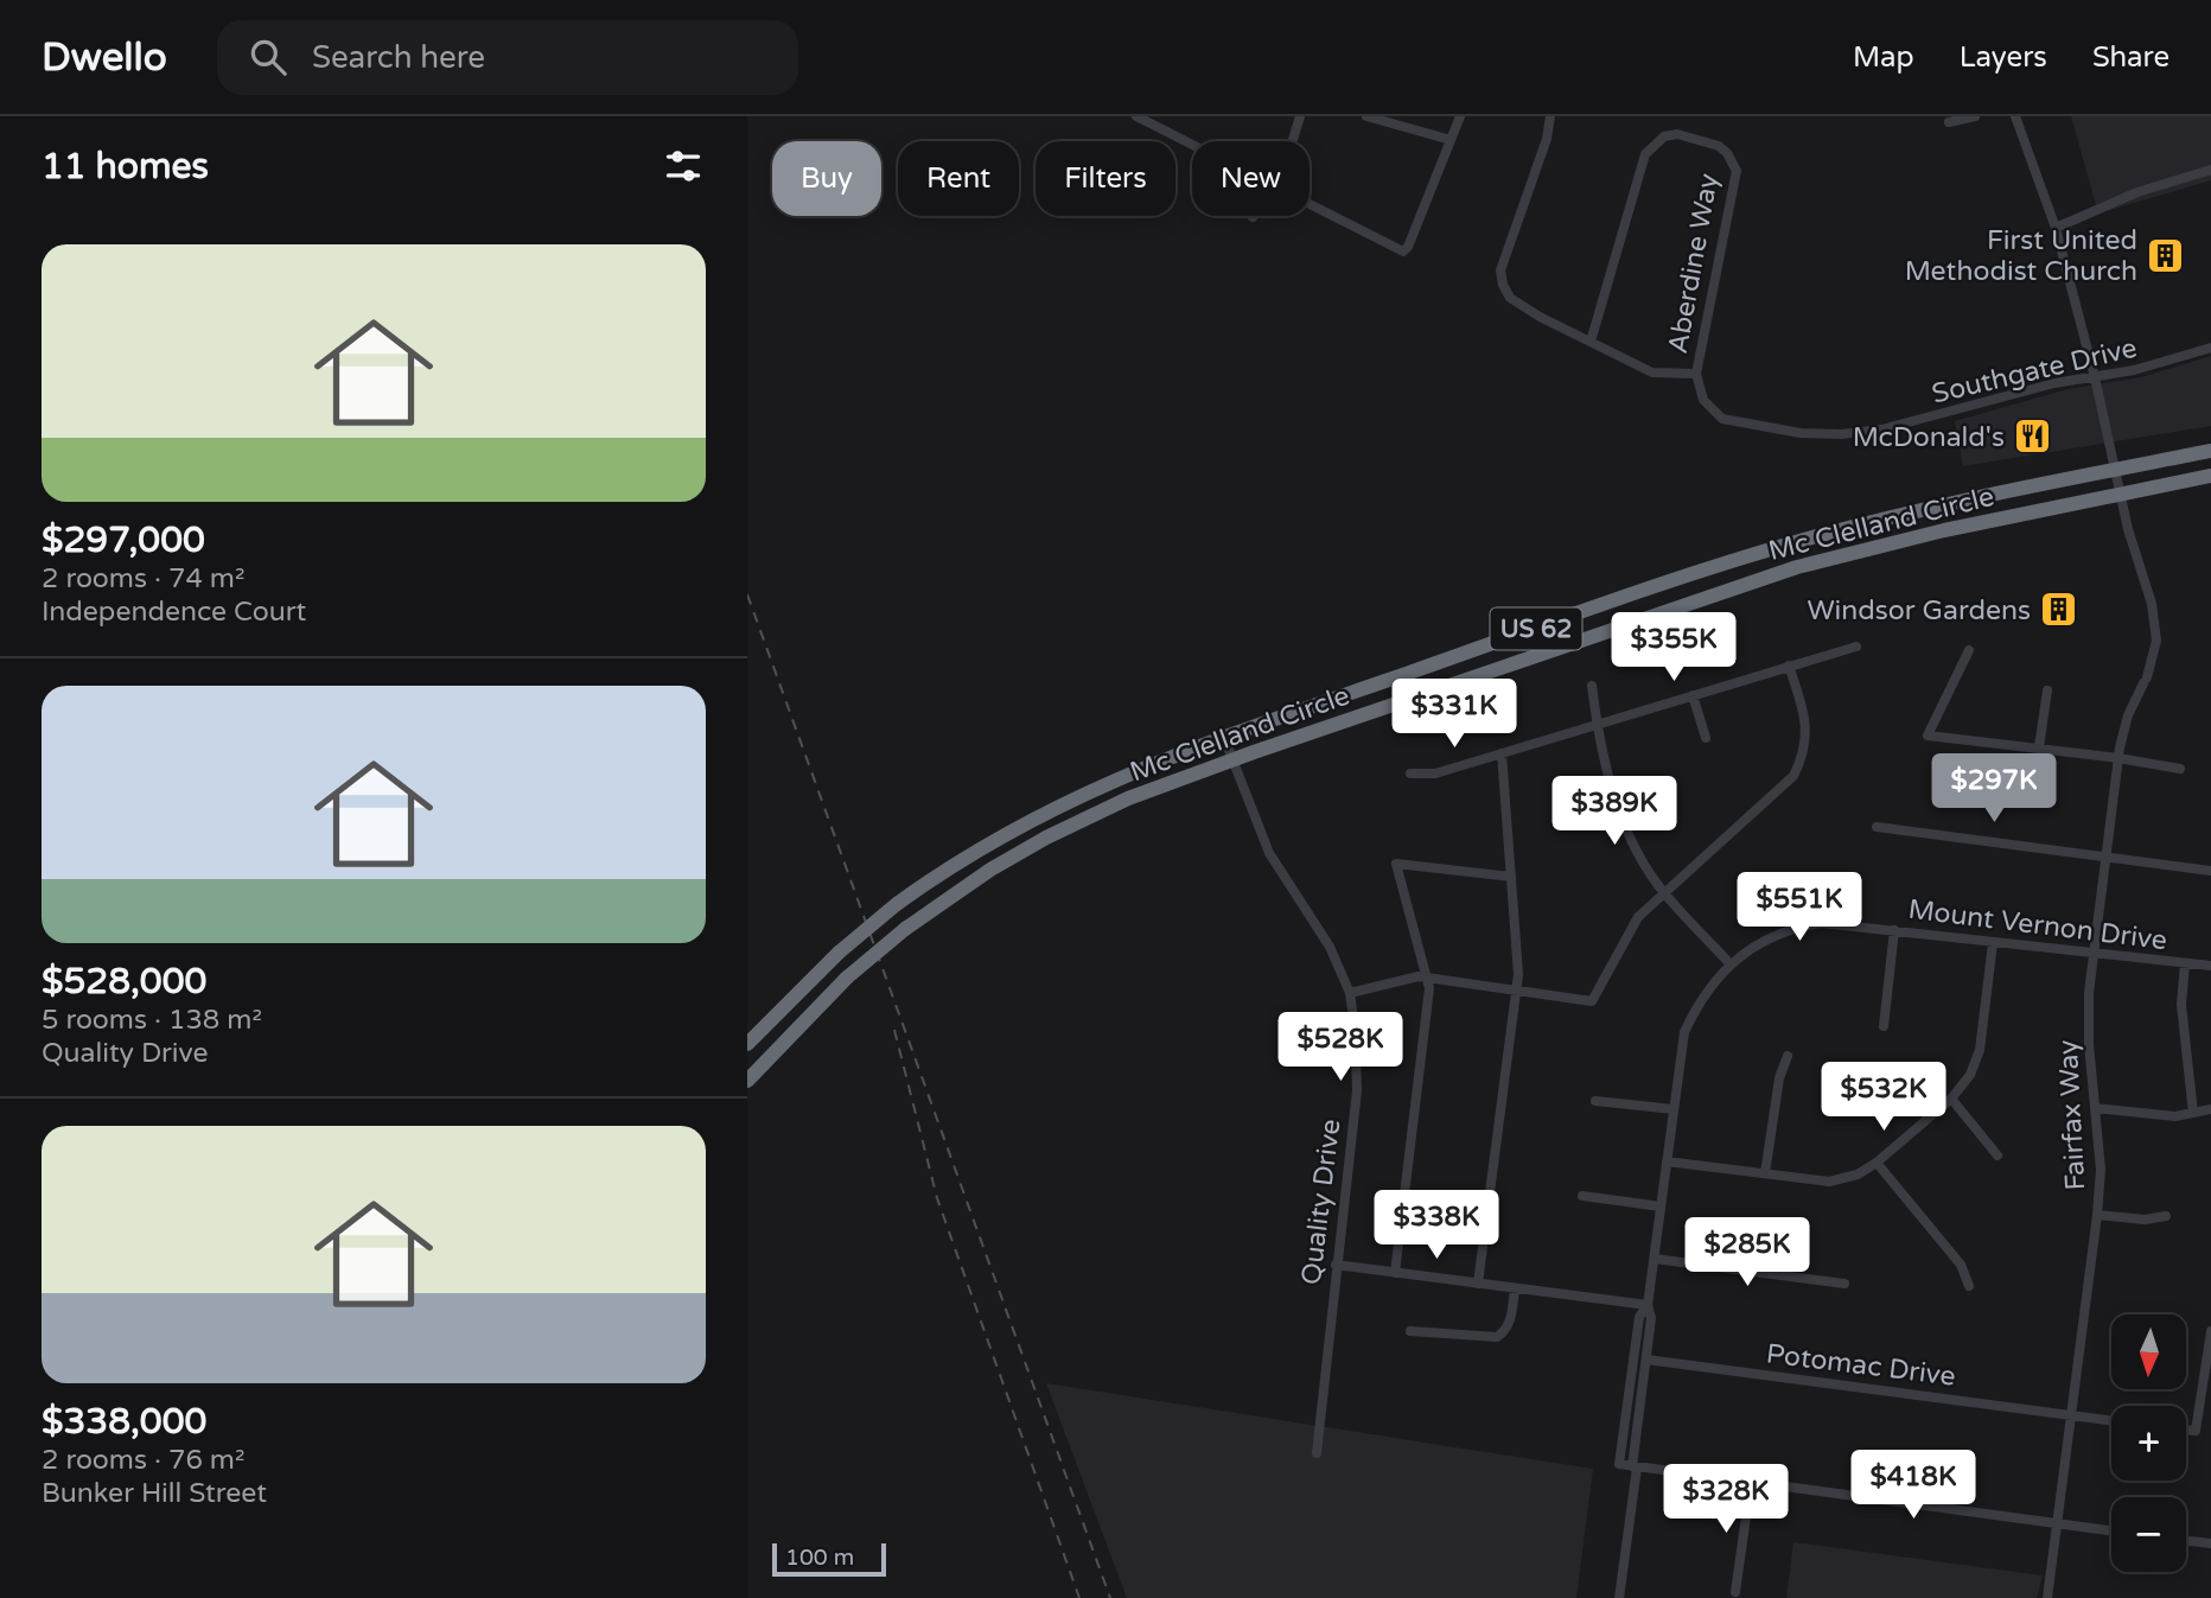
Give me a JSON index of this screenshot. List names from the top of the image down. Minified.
{"streets":{"highway":["Mc Clelland Circle","US 62"],"street":["Aberdine Way","Southgate Drive","Mount Vernon Drive","Fairfax Way","Quality Drive","Potomac Drive"]},"crossings":[["Aberdine Way","Southgate Drive"],["Mc Clelland Circle","Fairfax Way"],["Mc Clelland Circle","Quality Drive"],["Mount Vernon Drive","Fairfax Way"],["Mount Vernon Drive","Potomac Drive"],["Fairfax Way","Potomac Drive"]],"places":{"building":["First United Methodist Church","Windsor Gardens"],"restaurant":["McDonald's"]},"scale_bar":"100 m","north":"bottom","page":{"header":"Dwello","search":"Search here","nav":["Map","Layers","Share"],"heading":"11 homes","chip":["Buy","Rent","Filters","New"],"list":[{"name":"$297,000","note":"2 rooms · 74 m² · Independence Court"},{"name":"$528,000","note":"5 rooms · 138 m² · Quality Drive"},{"name":"$338,000","note":"2 rooms · 76 m² · Bunker Hill Street"}],"price":["$355K","$331K","$297K","$389K","$551K","$528K","$532K","$338K","$285K","$418K","$328K"],"map_buttons":["+","−"],"scale":"100 m"}}
